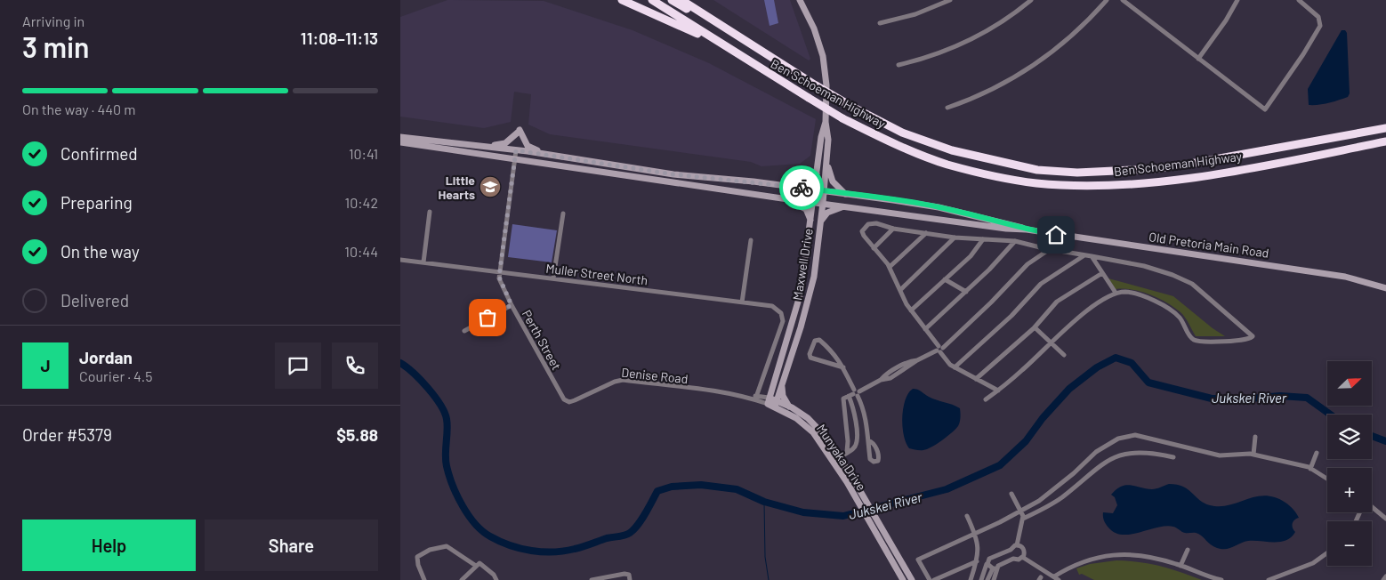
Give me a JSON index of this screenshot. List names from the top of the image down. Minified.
{"streets":{"highway":["Ben Schoeman Highway"],"main road":["Old Pretoria Main Road","Maxwell Drive","Munyaka Drive"],"street":["Muller Street North","Perth Street","Denise Road"]},"crossings":[["Old Pretoria Main Road","Maxwell Drive"],["Old Pretoria Main Road","Perth Street"],["Maxwell Drive","Denise Road"],["Maxwell Drive","Munyaka Drive"],["Muller Street North","Perth Street"],["Muller Street North","Denise Road"],["Perth Street","Denise Road"]],"water":["Jukskei River"],"places":{"school or university":["Little Hearts"]},"north":"top right","page":{"heading":["3 min","Arriving in","11:08–11:13"],"panel":["Jordan","Courier · 4.5","Order #5379","$5.88"],"bar":"On the way · 440 m","list":[["Confirmed","10:41"],["Preparing","10:42"],["On the way","10:44"],"Delivered"],"round":"J","map_buttons":["+","−"],"buttons":["Help","Share"]}}
